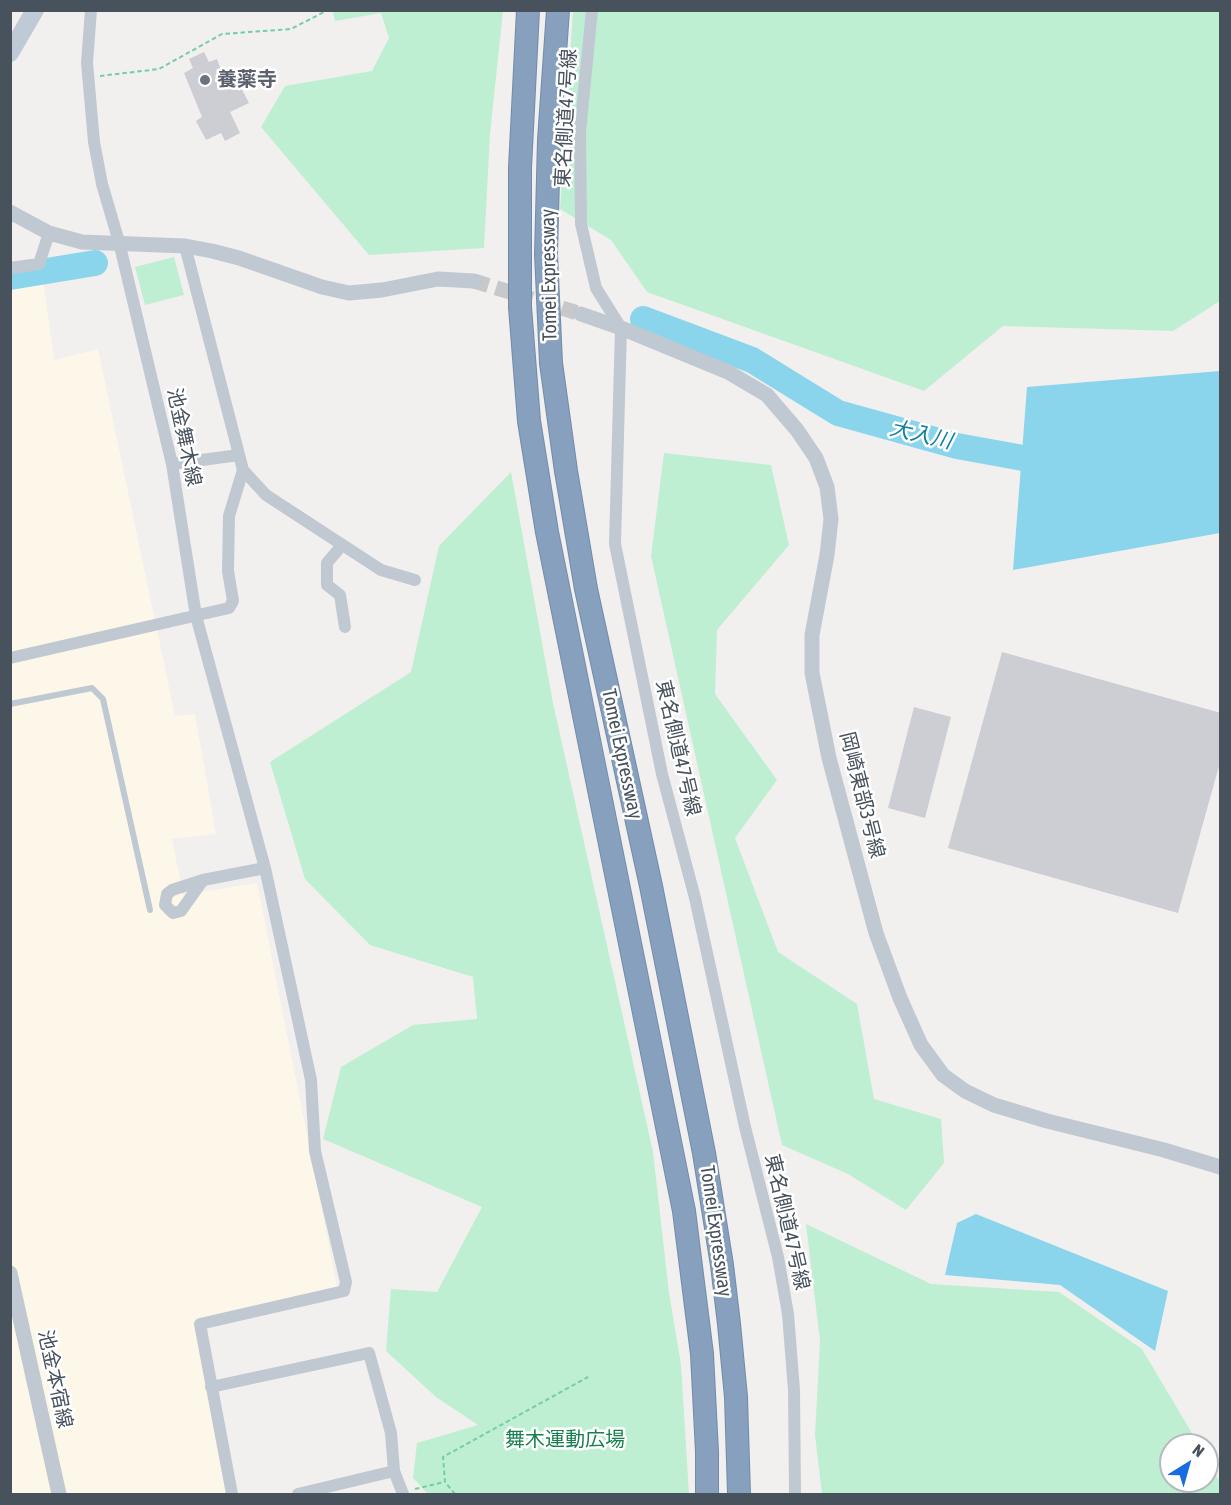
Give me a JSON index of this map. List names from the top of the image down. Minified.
{"streets":{"highway":["Tomei Expressway"],"street":["東名側道47号線","池金舞木線","岡崎東部3号線","池金本宿線"]},"crossings":[["東名側道47号線","岡崎東部3号線"]],"water":["大入川"],"parks":["舞木運動広場"],"places":["養薬寺"],"north":"top right"}
